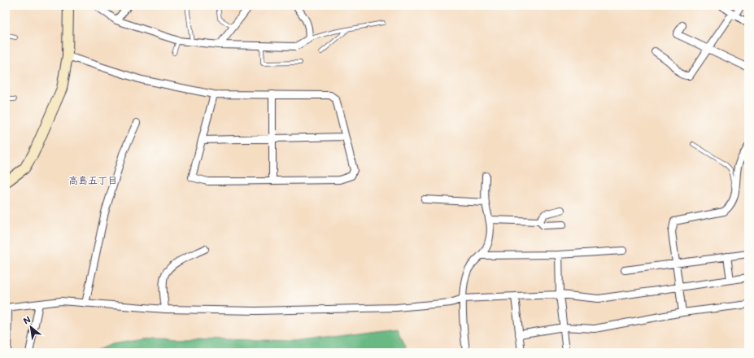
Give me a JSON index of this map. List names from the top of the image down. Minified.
{"districts":["高島五丁目"],"north":"top left"}
